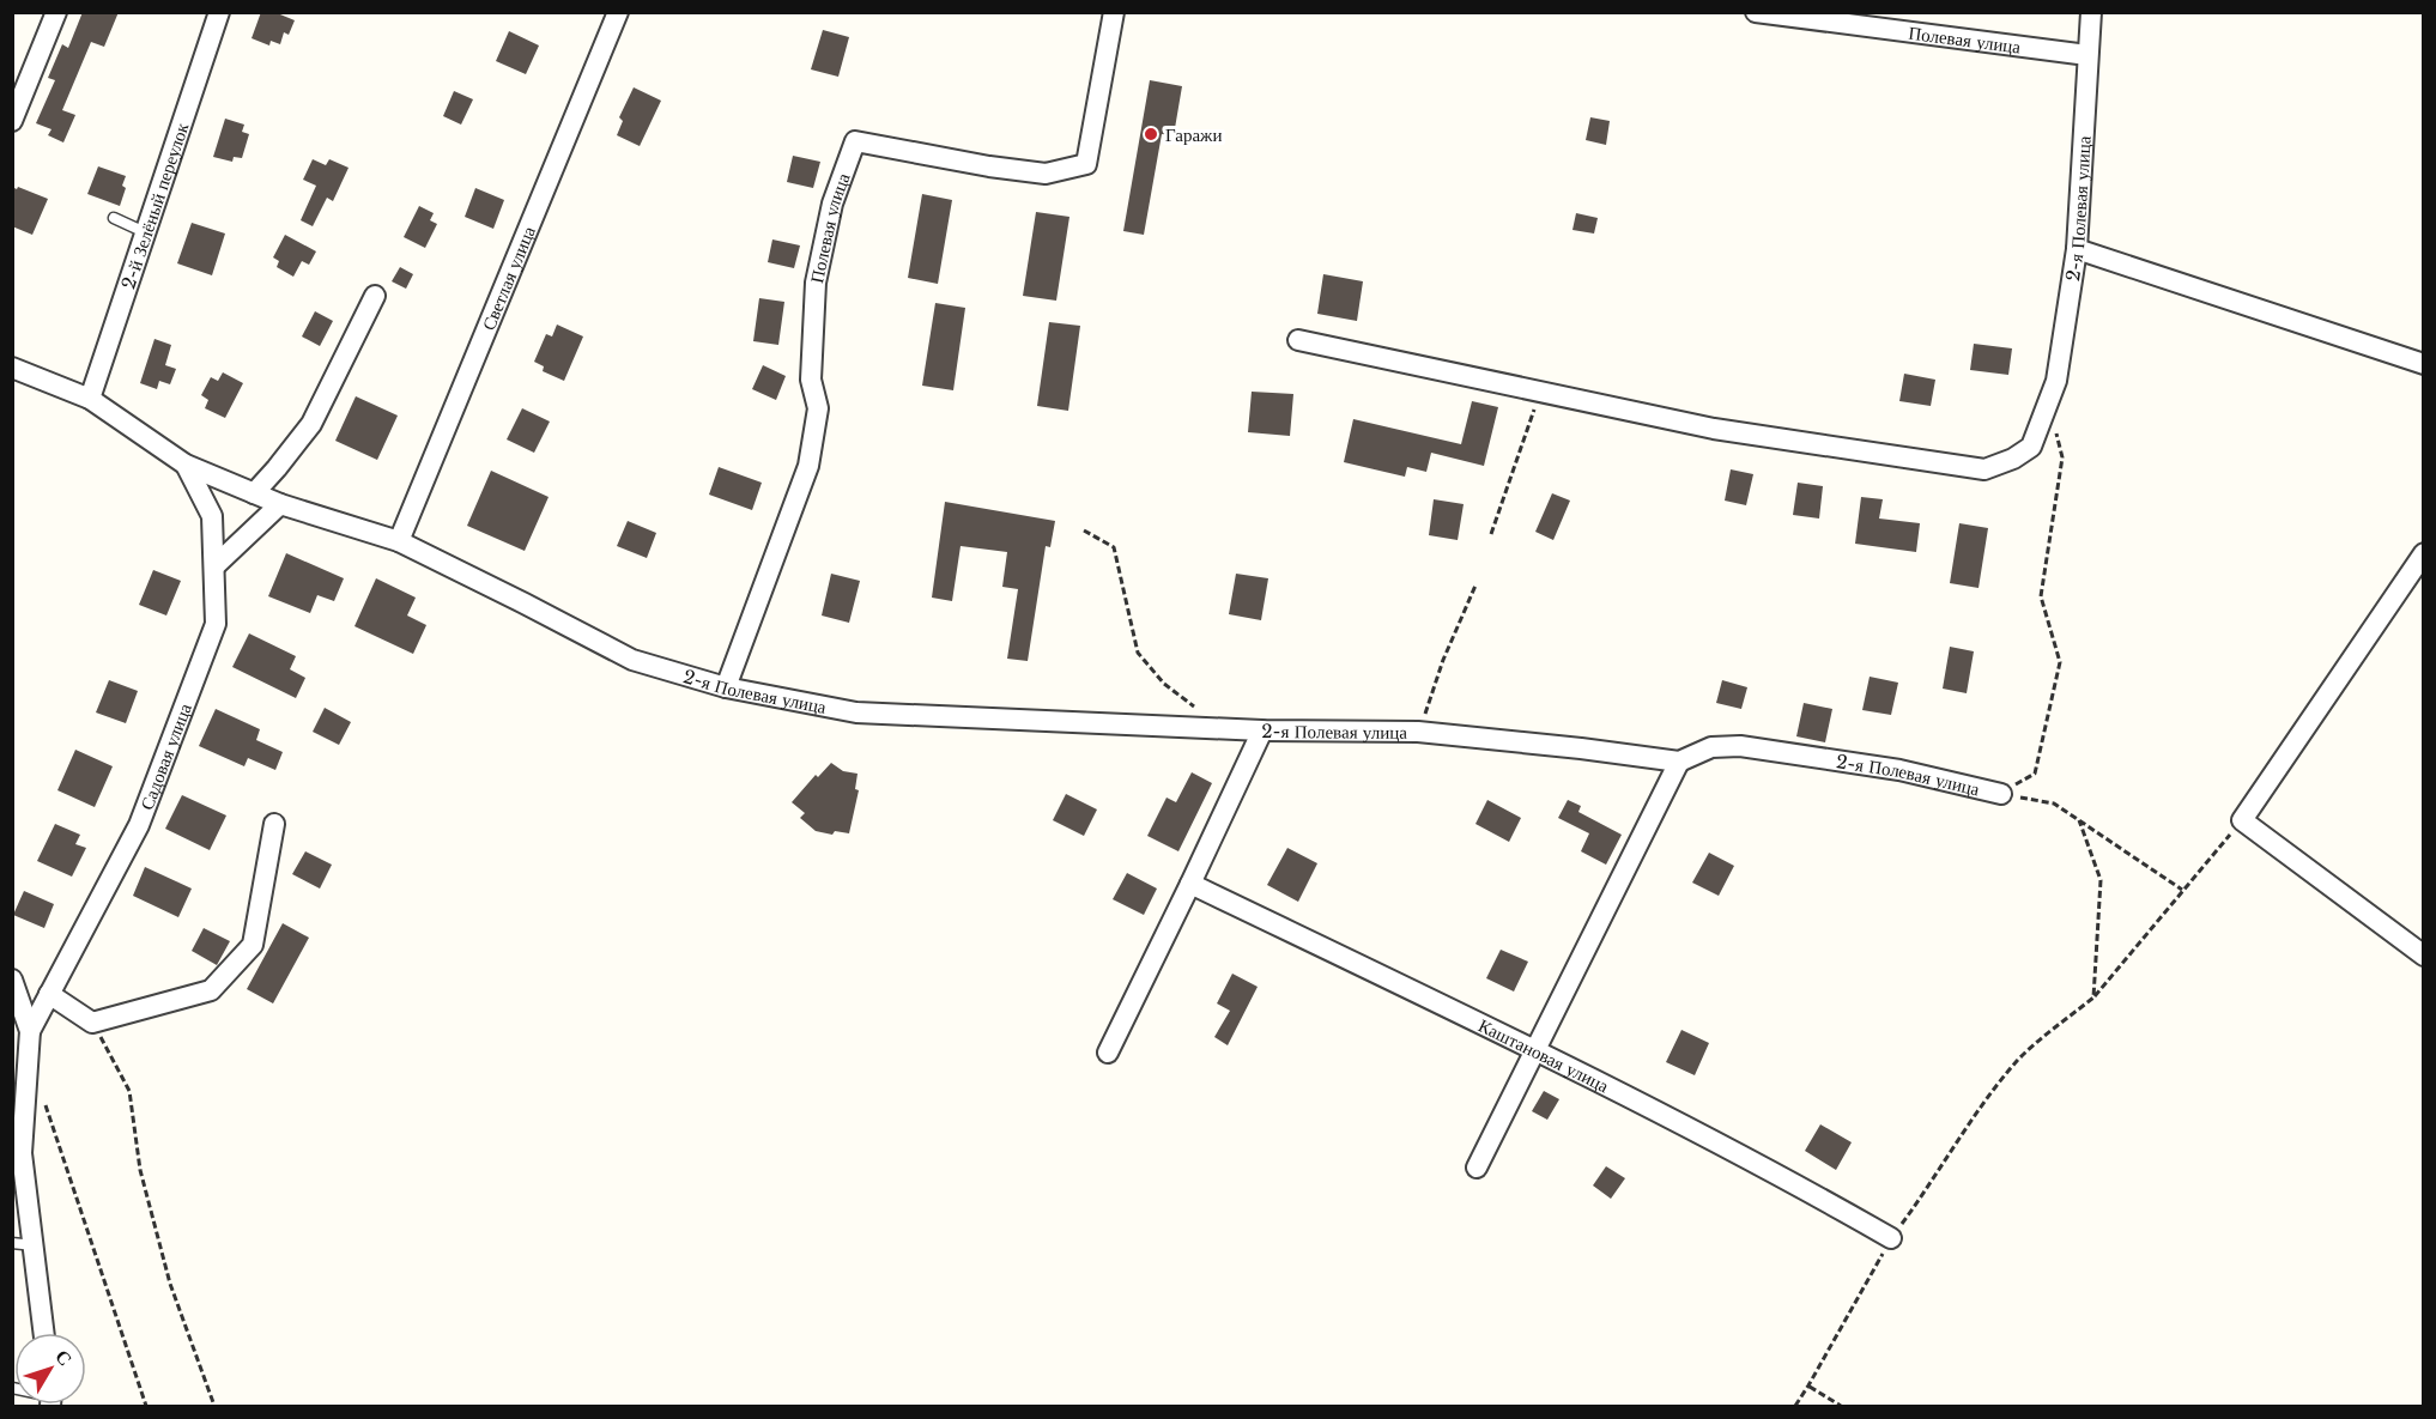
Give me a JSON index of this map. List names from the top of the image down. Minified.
{"streets":{"street":["Полевая улица","2-й Зелёный переулок","2-я Полевая улица","Светлая улица","Садовая улица","Каштановая улица"]},"crossings":[["Полевая улица","2-я Полевая улица"],["2-й Зелёный переулок","2-я Полевая улица"],["2-я Полевая улица","Светлая улица"],["2-я Полевая улица","Садовая улица"]],"places":["Гаражи"],"north":"top right"}
